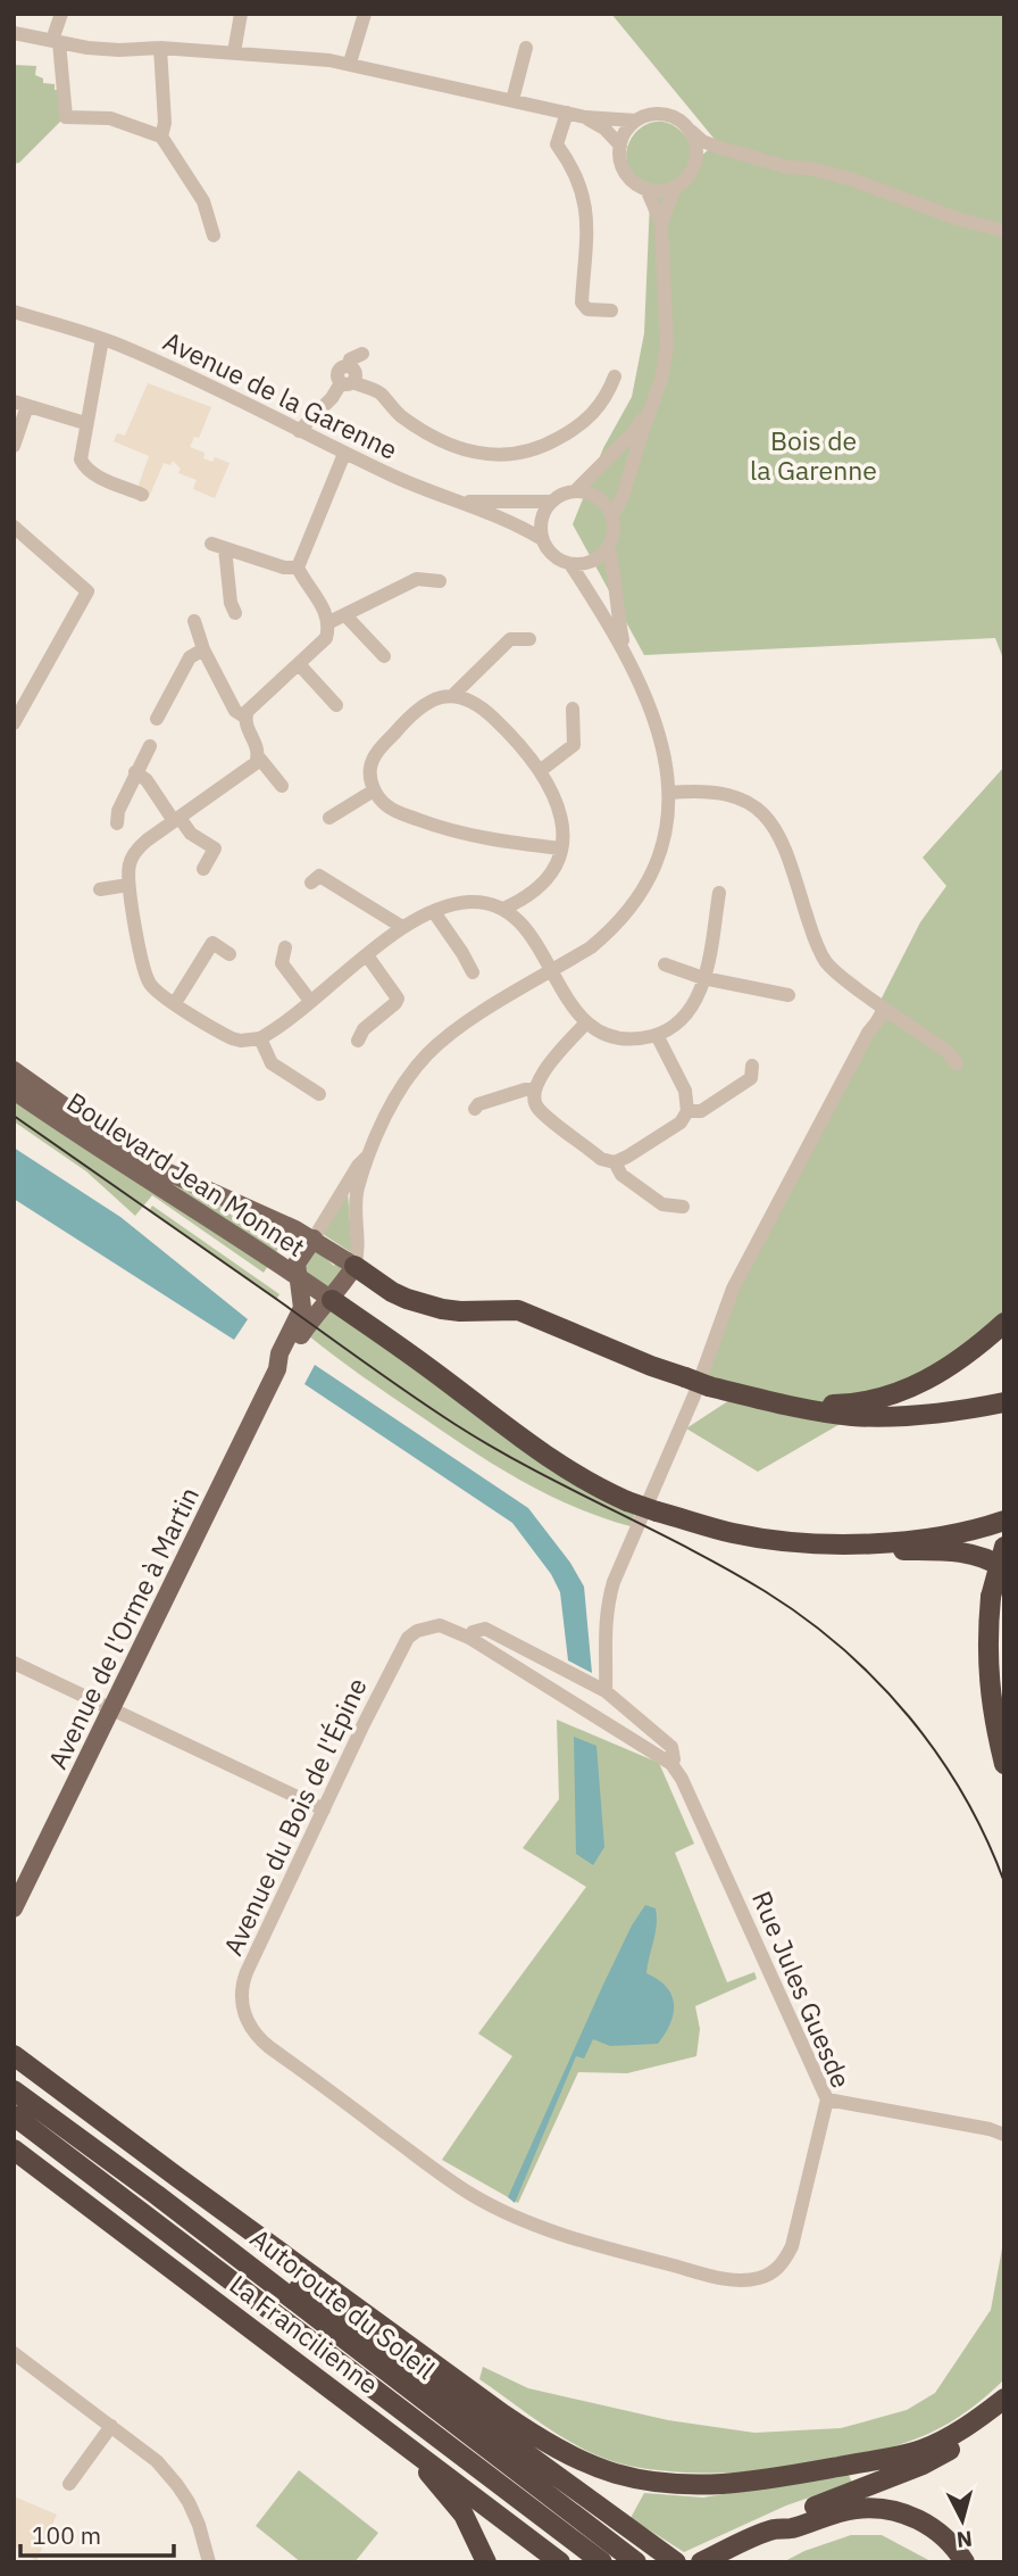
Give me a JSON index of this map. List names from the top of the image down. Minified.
{"streets":{"highway":["Autoroute du Soleil","La Francilienne"],"main road":["Boulevard Jean Monnet","Avenue de l'Orme à Martin"],"street":["Avenue de la Garenne","Avenue du Bois de l'Épine","Rue Jules Guesde"]},"crossings":[["Boulevard Jean Monnet","Avenue de l'Orme à Martin"],["Avenue du Bois de l'Épine","Rue Jules Guesde"]],"parks":["Bois de la Garenne"],"scale_bar":"100 m","north":"bottom"}
